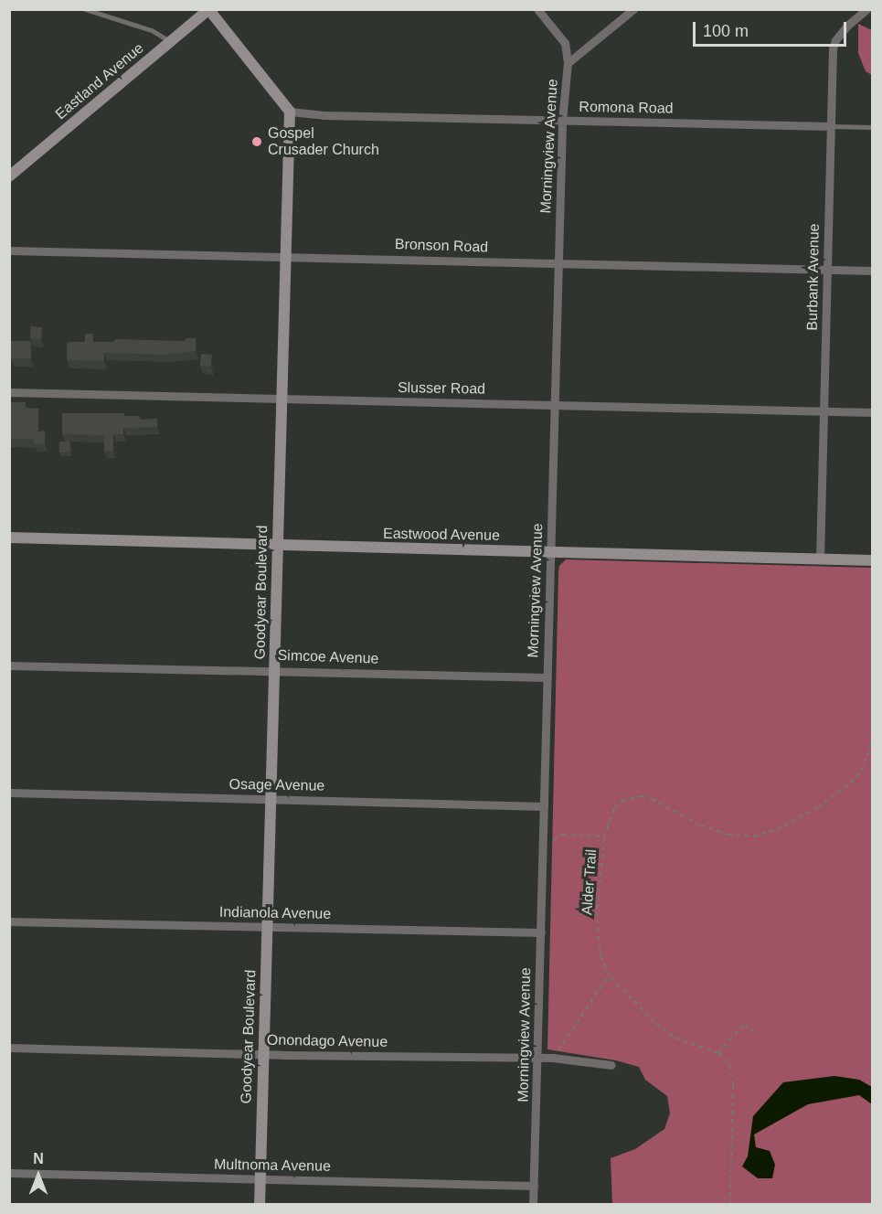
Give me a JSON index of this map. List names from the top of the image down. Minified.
{"streets":{"street":["Eastland Avenue","Romona Road","Morningview Avenue","Bronson Road","Burbank Avenue","Slusser Road","Eastwood Avenue","Goodyear Boulevard","Simcoe Avenue","Osage Avenue","Indianola Avenue","Onondago Avenue","Multnoma Avenue"],"path":["Alder Trail"]},"crossings":[["Romona Road","Morningview Avenue"],["Romona Road","Burbank Avenue"],["Romona Road","Goodyear Boulevard"],["Morningview Avenue","Bronson Road"],["Morningview Avenue","Slusser Road"],["Morningview Avenue","Eastwood Avenue"],["Morningview Avenue","Simcoe Avenue"],["Morningview Avenue","Osage Avenue"],["Morningview Avenue","Indianola Avenue"],["Morningview Avenue","Onondago Avenue"],["Morningview Avenue","Multnoma Avenue"],["Bronson Road","Burbank Avenue"],["Bronson Road","Goodyear Boulevard"],["Burbank Avenue","Slusser Road"],["Burbank Avenue","Eastwood Avenue"],["Slusser Road","Goodyear Boulevard"],["Eastwood Avenue","Goodyear Boulevard"],["Goodyear Boulevard","Simcoe Avenue"],["Goodyear Boulevard","Osage Avenue"],["Goodyear Boulevard","Indianola Avenue"],["Goodyear Boulevard","Onondago Avenue"],["Goodyear Boulevard","Multnoma Avenue"]],"places":["Gospel Crusader Church"],"scale_bar":"100 m","north":"top"}
